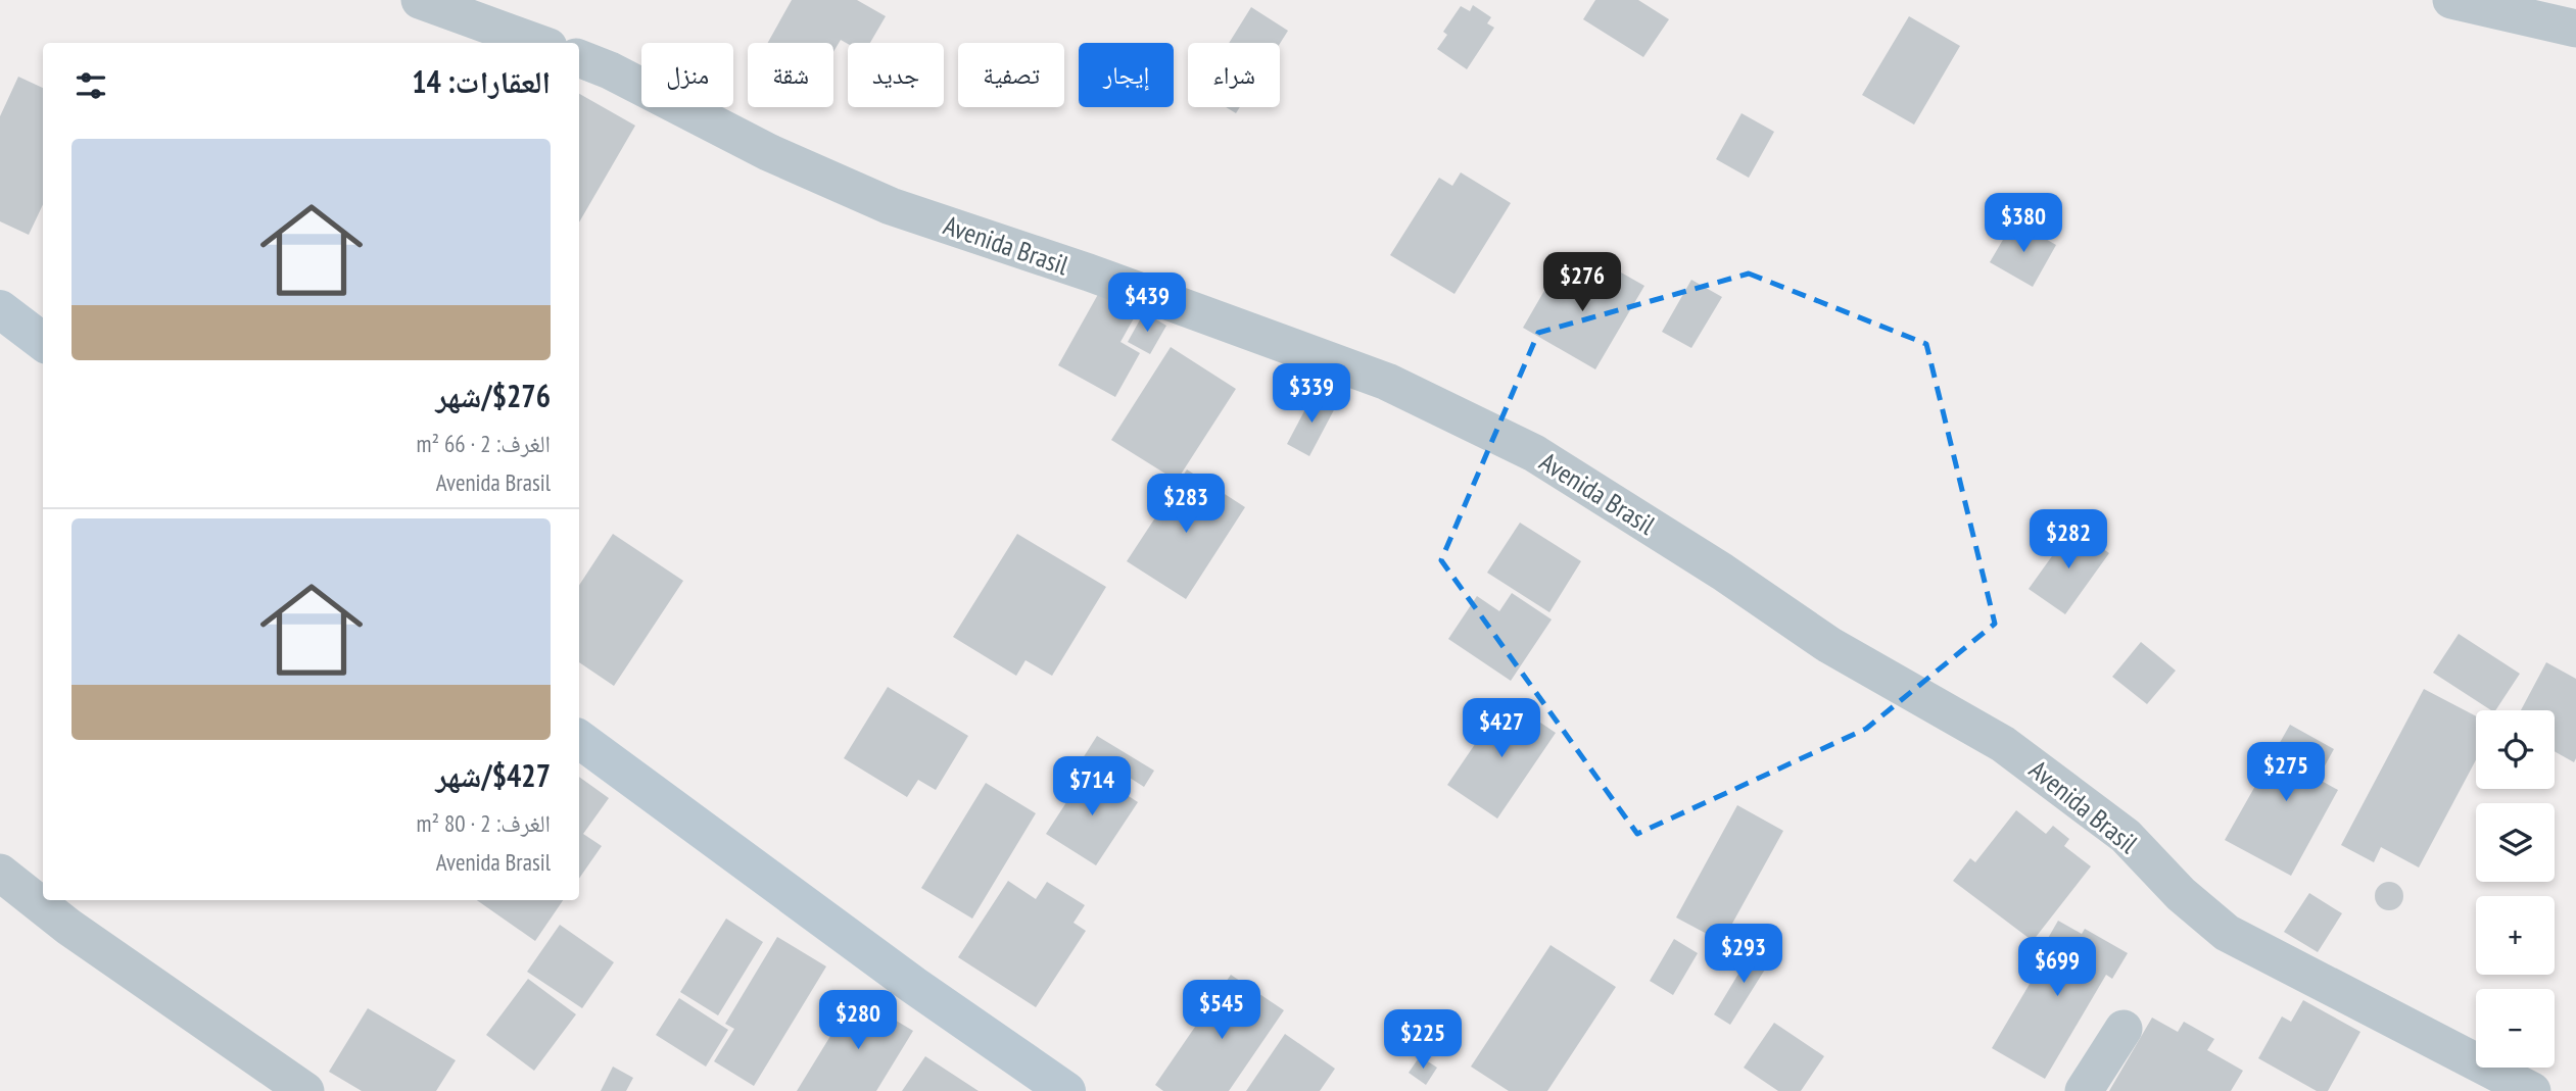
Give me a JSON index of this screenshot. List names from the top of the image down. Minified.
{"streets":{"street":["Avenida Brasil"]},"page":{"chip":["شراء","إيجار","تصفية","جديد","شقة","منزل"],"heading":"العقارات: 14","list":[{"name":"$276/شهر","note":"الغرف: 2 · 66 m² · Avenida Brasil"},{"name":"$427/شهر","note":"الغرف: 2 · 80 m² · Avenida Brasil"}],"price":["$380","$276","$439","$339","$283","$282","$427","$275","$714","$293","$699","$545","$280","$225"],"map_buttons":["+","−"]}}
